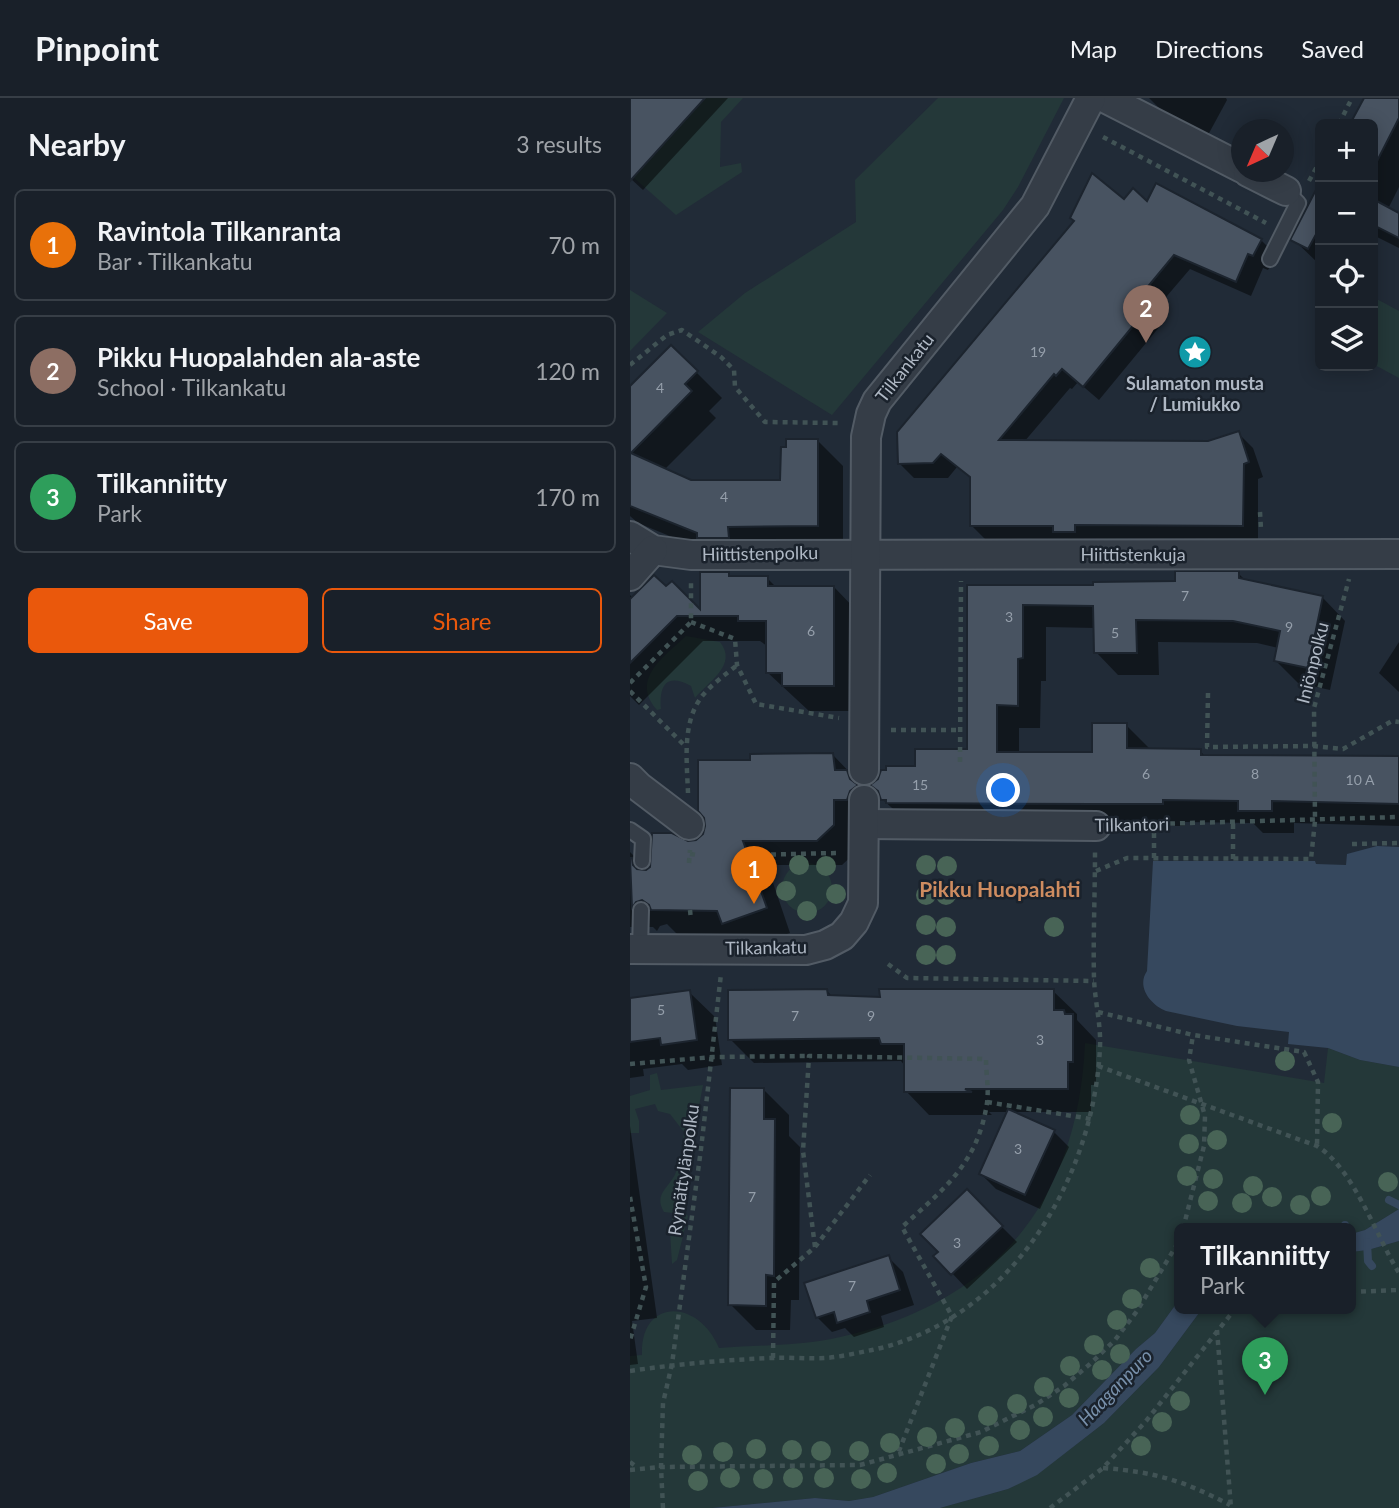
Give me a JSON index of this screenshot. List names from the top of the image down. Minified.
{"streets":{"street":["Tilkankatu","Hiittistenpolku","Hiittistenkuja","Tilkantori"],"path":["Iniönpolku","Rymättylänpolku"]},"crossings":[["Tilkankatu","Hiittistenpolku"],["Tilkankatu","Hiittistenkuja"],["Tilkankatu","Tilkantori"],["Hiittistenpolku","Hiittistenkuja"],["Hiittistenkuja","Iniönpolku"],["Iniönpolku","Tilkantori"]],"districts":["Pikku Huopalahti"],"water":["Haaganpuro"],"places":{"place":["Sulamaton musta / Lumiukko"]},"house_numbers":["19","4","4","7","3","9","6","5","6","8","10 A","15","5","7","9","3","3","7","3","7"],"north":"bottom left","page":{"header":"Pinpoint","nav":["Map","Directions","Saved"],"heading":["Nearby","3 results"],"map_buttons":["+","−"],"list":[{"mark":"1","name":"Ravintola Tilkanranta","note":"Bar · Tilkankatu","value":"70 m"},{"mark":"2","name":"Pikku Huopalahden ala-aste","note":"School · Tilkankatu","value":"120 m"},{"mark":"3","name":"Tilkanniitty","note":"Park","value":"170 m"}],"pins":["2","1","3"],"buttons":["Save","Share"],"popup":["Tilkanniitty","Park"]}}
